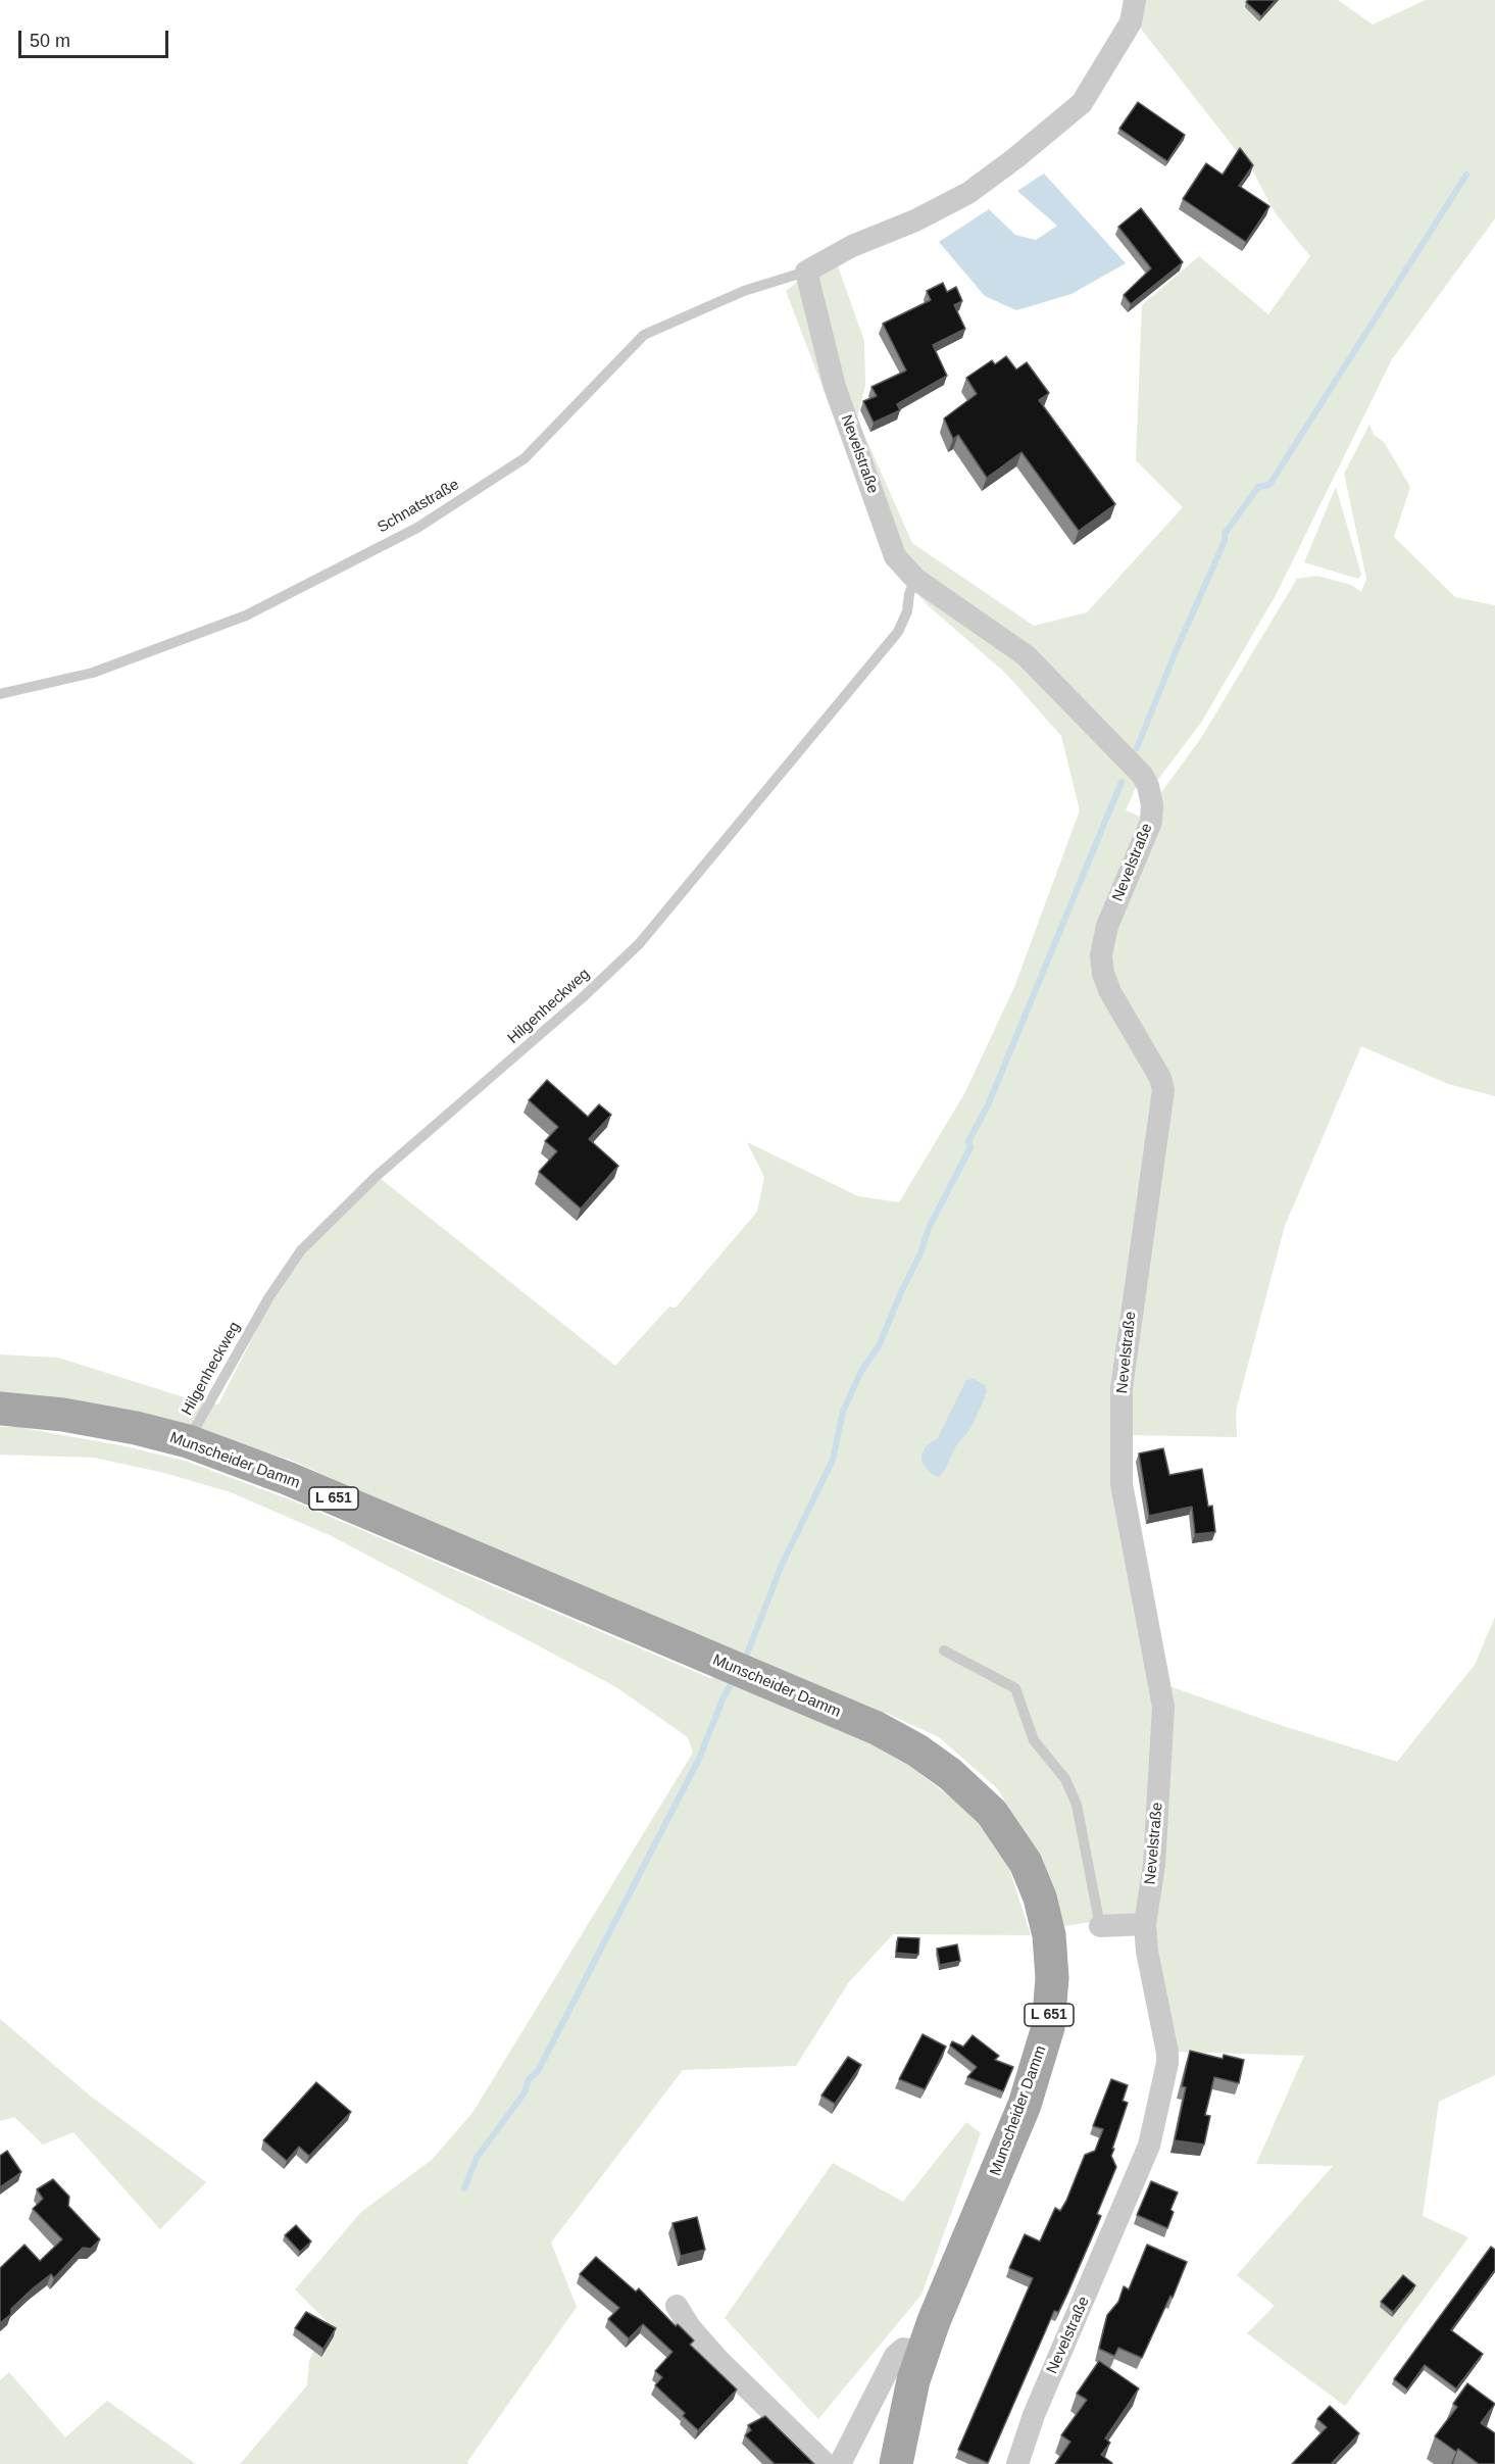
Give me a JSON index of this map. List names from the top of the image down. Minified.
{"streets":{"main road":["Munscheider Damm","L 651"],"street":["Nevelstraße"],"lane":["Schnatstraße","Hilgenheckweg"]},"crossings":[["Nevelstraße","Schnatstraße"],["Nevelstraße","Hilgenheckweg"],["Hilgenheckweg","Munscheider Damm"]],"scale_bar":"50 m"}
